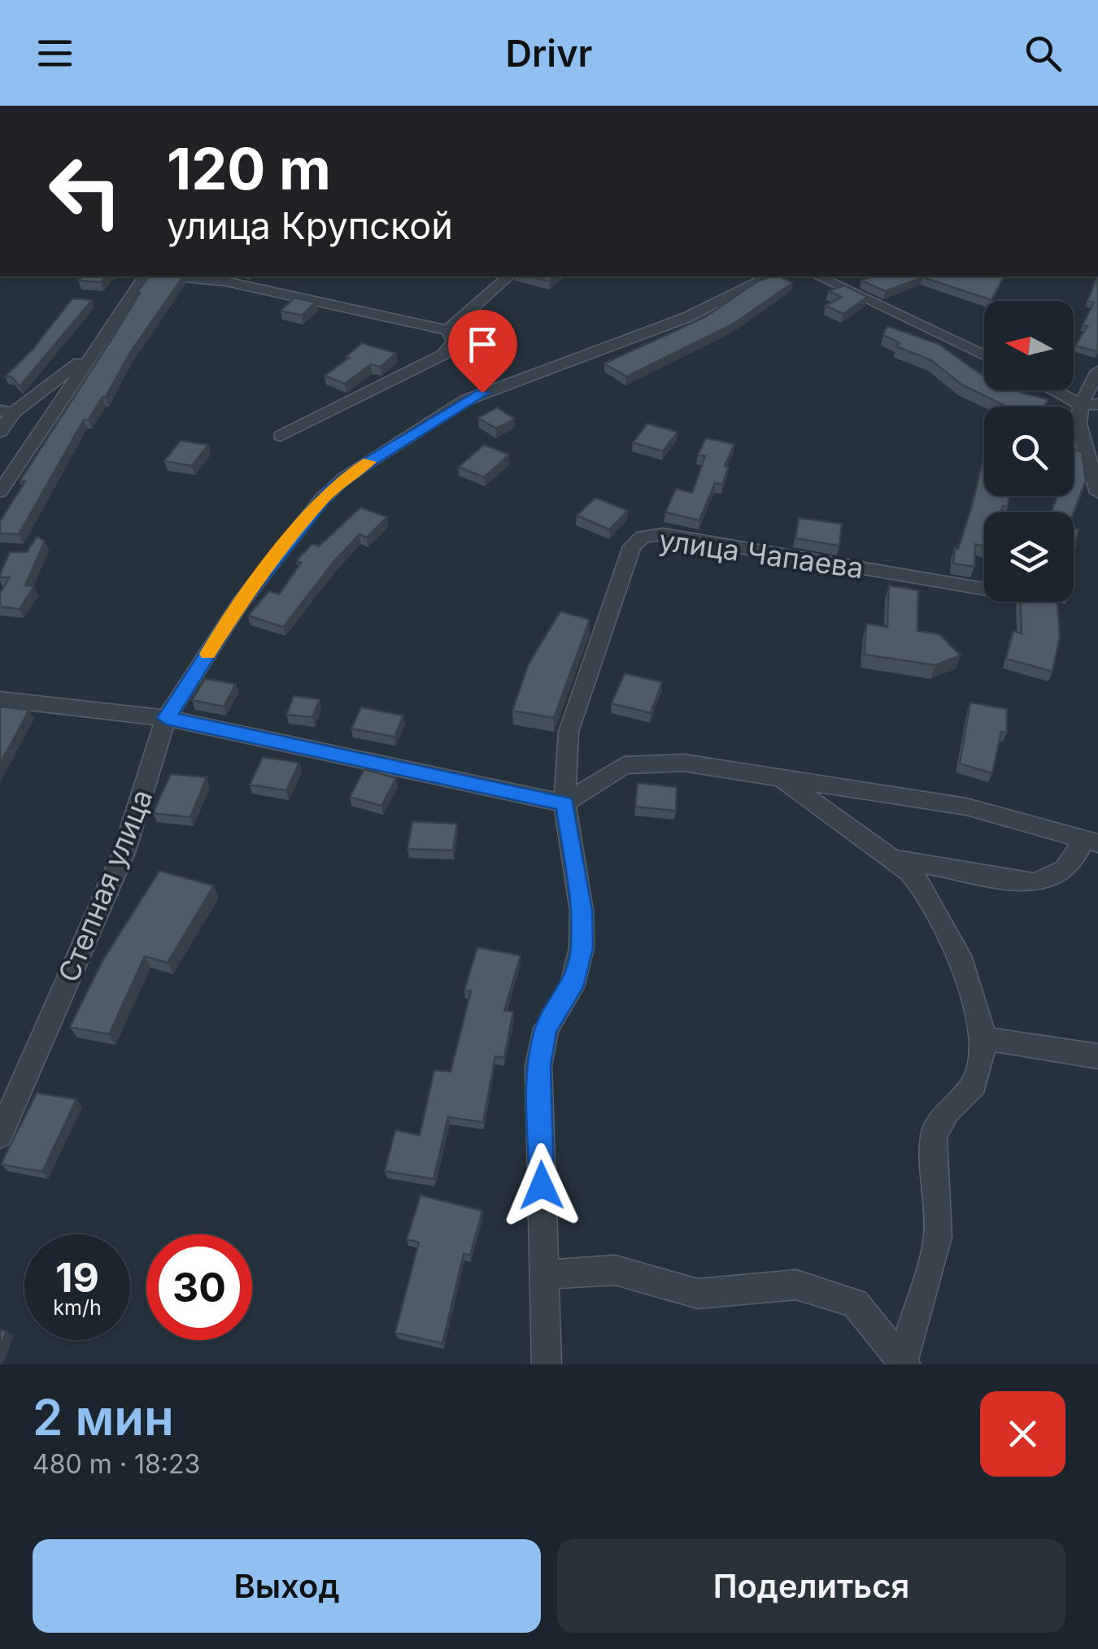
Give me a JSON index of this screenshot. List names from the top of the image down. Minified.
{"streets":{"street":["улица Чапаева","Степная улица"]},"north":"left","page":{"header":"Drivr","turn":["120 m","улица Крупской"],"speed":"19 km/h","limit":"30","heading":["2 мин","480 m · 18:23"],"buttons":["Выход","Поделиться"]}}
